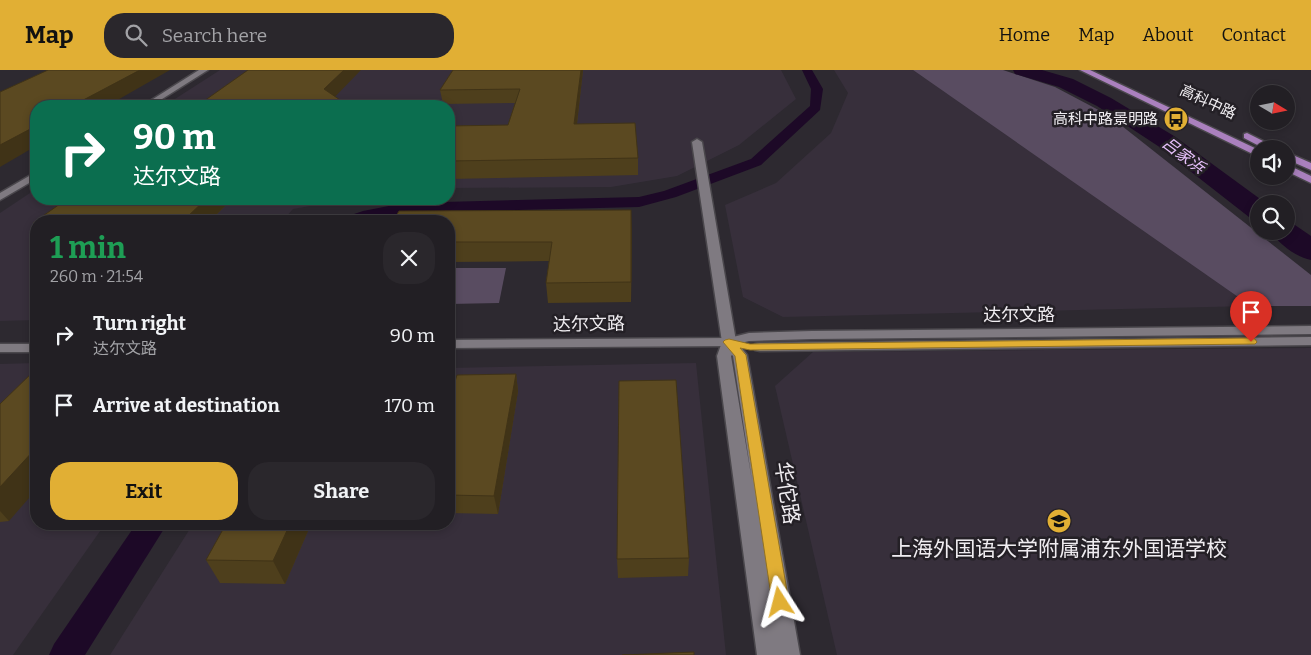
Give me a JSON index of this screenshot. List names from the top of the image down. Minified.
{"streets":{"main road":["高科中路"],"street":["达尔文路","华佗路"]},"crossings":[["达尔文路","华佗路"]],"water":["吕家浜"],"places":{"bus stop":["高科中路景明路"],"school or university":["上海外国语大学附属浦东外国语学校"]},"north":"right","page":{"header":"Map","search":"Search here","nav":["Home","Map","About","Contact"],"turn":["90 m","达尔文路"],"heading":["1 min","260 m · 21:54"],"list":[{"name":"Turn right","note":"达尔文路","value":"90 m"},{"name":"Arrive at destination","value":"170 m"}],"buttons":["Exit","Share"]}}
